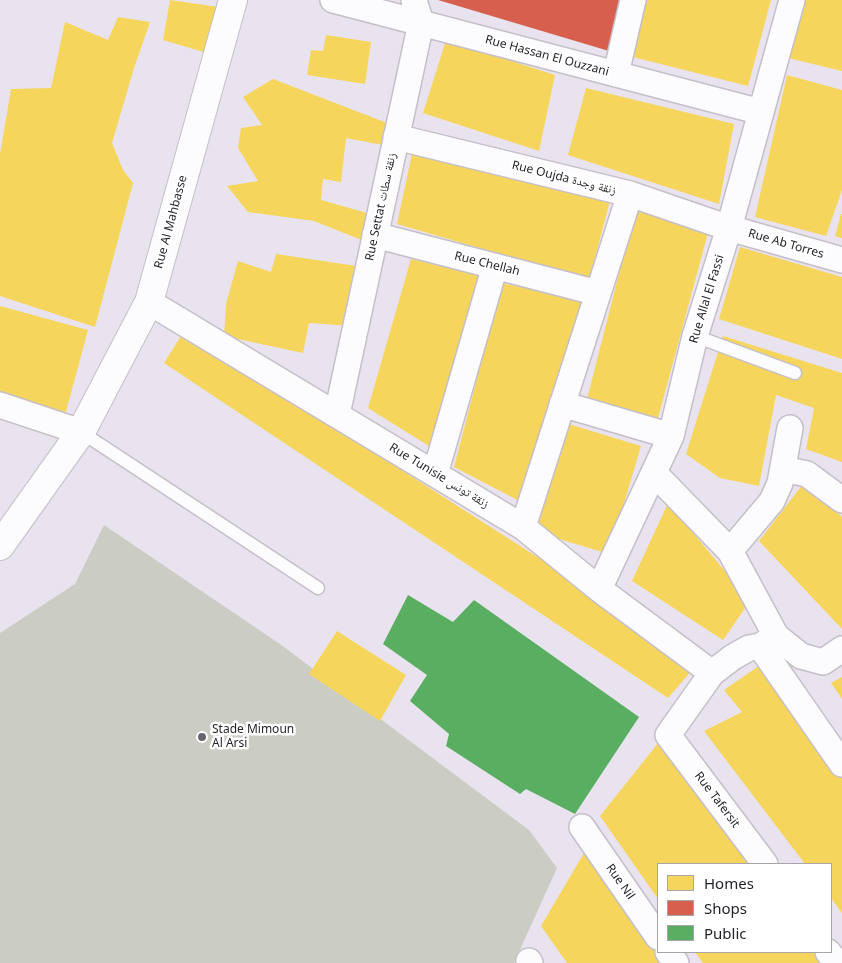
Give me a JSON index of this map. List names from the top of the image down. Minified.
{"streets":{"street":["Rue Hassan El Ouzzani","Rue Oujda زنقة وجدة","Rue Settat زنقة سطات","Rue Al Mahbasse","Rue Ab Torres","Rue Chellah","Rue Allal El Fassi","Rue Tunisie زنقة تونس","Rue Tafersit","Rue Nil"]},"crossings":[["Rue Hassan El Ouzzani","Rue Settat زنقة سطات"],["Rue Hassan El Ouzzani","Rue Allal El Fassi"],["Rue Oujda زنقة وجدة","Rue Settat زنقة سطات"],["Rue Oujda زنقة وجدة","Rue Ab Torres"],["Rue Oujda زنقة وجدة","Rue Allal El Fassi"],["Rue Settat زنقة سطات","Rue Chellah"],["Rue Settat زنقة سطات","Rue Tunisie زنقة تونس"],["Rue Al Mahbasse","Rue Tunisie زنقة تونس"],["Rue Ab Torres","Rue Allal El Fassi"],["Rue Allal El Fassi","Rue Tunisie زنقة تونس"],["Rue Tunisie زنقة تونس","Rue Tafersit"]],"places":["Stade Mimoun Al Arsi"],"legend":["Homes","Shops","Public"]}
